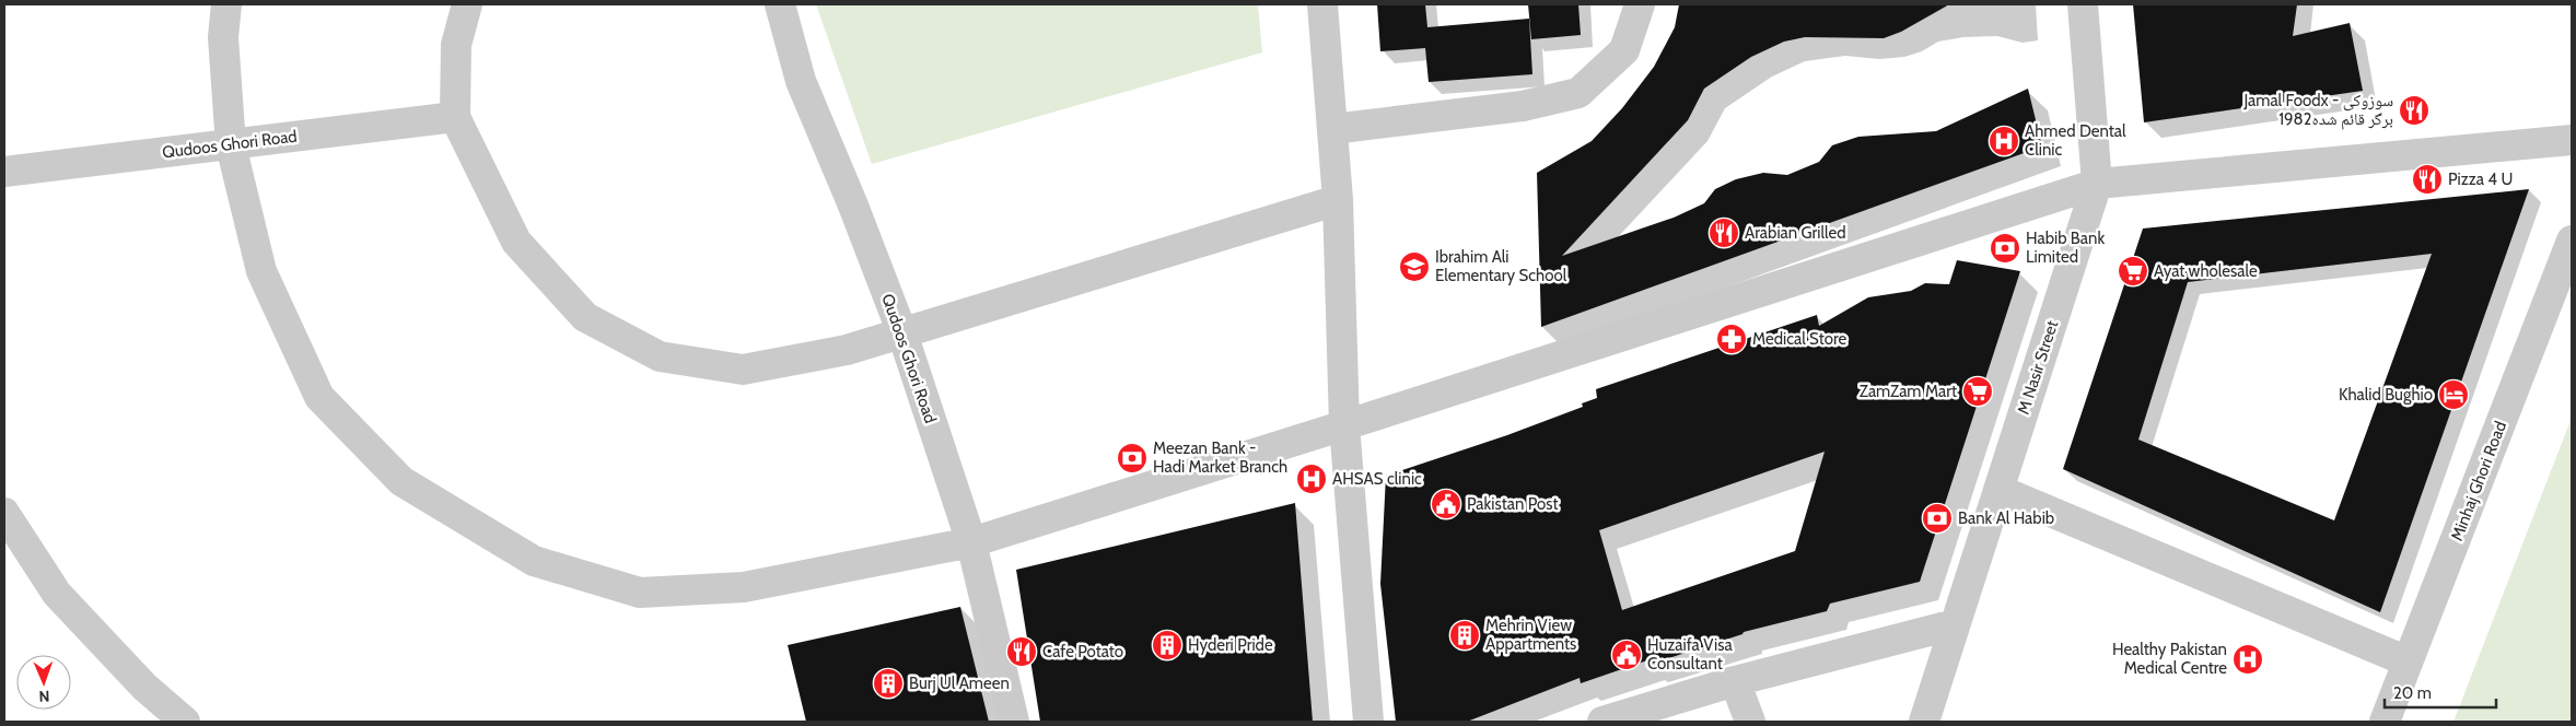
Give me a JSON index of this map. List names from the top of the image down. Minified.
{"streets":{"street":["Qudoos Ghori Road","M Nasir Street","Minhaj Ghori Road"]},"places":{"restaurant":["Jamal Foodx - سوزوکی برگر قائم شدہ1982","Pizza 4 U","Arabian Grilled","Cafe Potato"],"hospital":["Ahmed Dental Clinic","AHSAS clinic","Healthy Pakistan Medical Centre"],"bank":["Habib Bank Limited","Meezan Bank - Hadi Market Branch","Bank Al Habib"],"school or university":["Ibrahim Ali Elementary School"],"supermarket":["Ayat wholesale","ZamZam Mart"],"pharmacy":["Medical Store"],"hotel":["Khalid Bughio"],"public building":["Pakistan Post","Huzaifa Visa Consultant"],"building":["Mehrin View Appartments","Hyderi Pride","Burj Ul Ameen"]},"scale_bar":"20 m","north":"bottom"}
